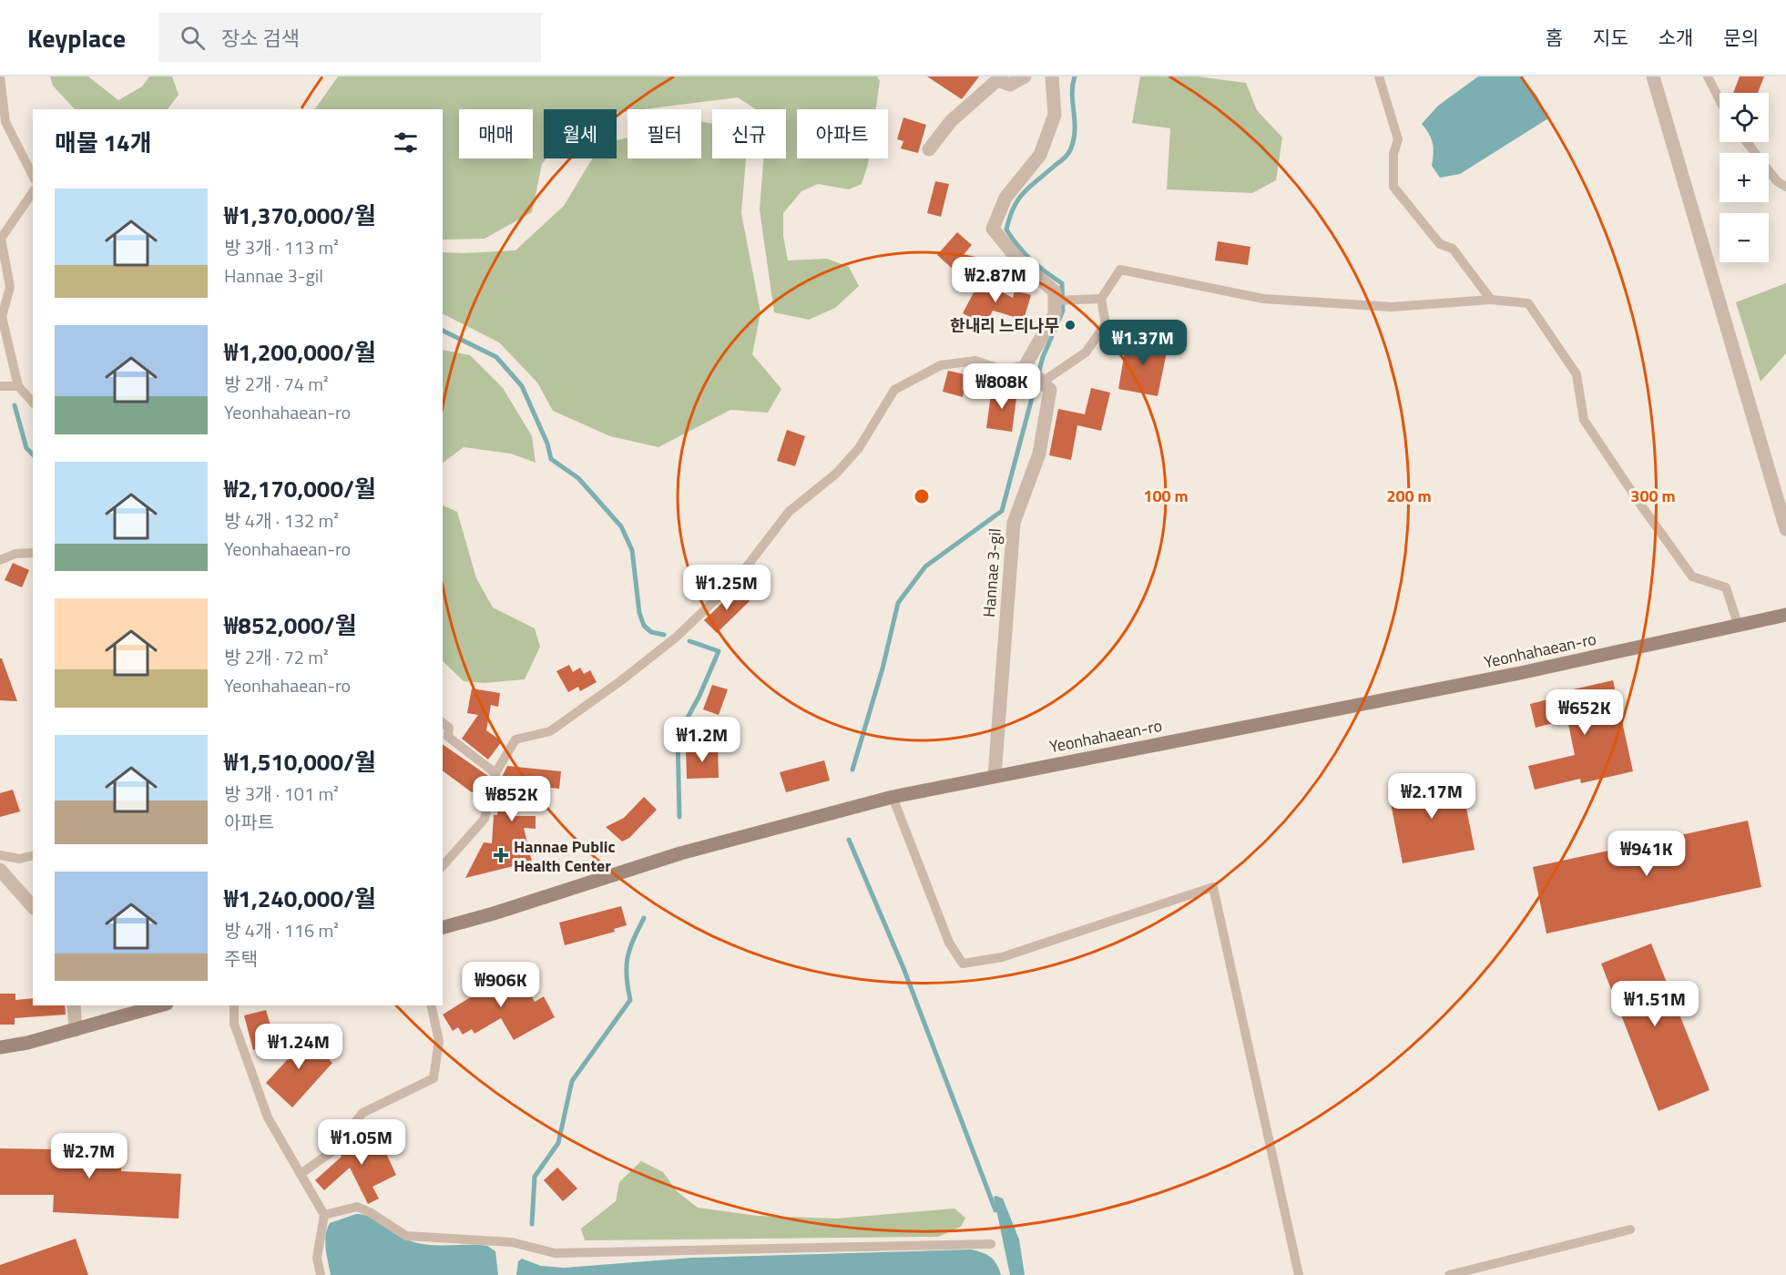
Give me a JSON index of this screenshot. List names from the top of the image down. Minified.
{"streets":{"street":["Hannae 3-gil","Yeonhahaean-ro"]},"crossings":[["Hannae 3-gil","Yeonhahaean-ro"]],"places":{"other":["한내리 느티나무"],"health":["Hannae Public Health Center"]},"page":{"header":"Keyplace","search":"장소 검색","nav":["홈","지도","소개","문의"],"map_buttons":["+","−"],"chip":["매매","월세","필터","신규","아파트"],"heading":"매물 14개","list":[{"name":"₩1,370,000/월","note":"방 3개 · 113 m² · Hannae 3-gil"},{"name":"₩1,200,000/월","note":"방 2개 · 74 m² · Yeonhahaean-ro"},{"name":"₩2,170,000/월","note":"방 4개 · 132 m² · Yeonhahaean-ro"},{"name":"₩852,000/월","note":"방 2개 · 72 m² · Yeonhahaean-ro"},{"name":"₩1,510,000/월","note":"방 3개 · 101 m² · 아파트"},{"name":"₩1,240,000/월","note":"방 4개 · 116 m² · 주택"}],"price":["₩2.87M","₩1.37M","₩808K","₩1.25M","₩652K","₩1.2M","₩2.17M","₩852K","₩941K","₩906K","₩1.51M","₩1.24M","₩1.05M","₩2.7M"]},"rings":["100 m","200 m","300 m"]}
